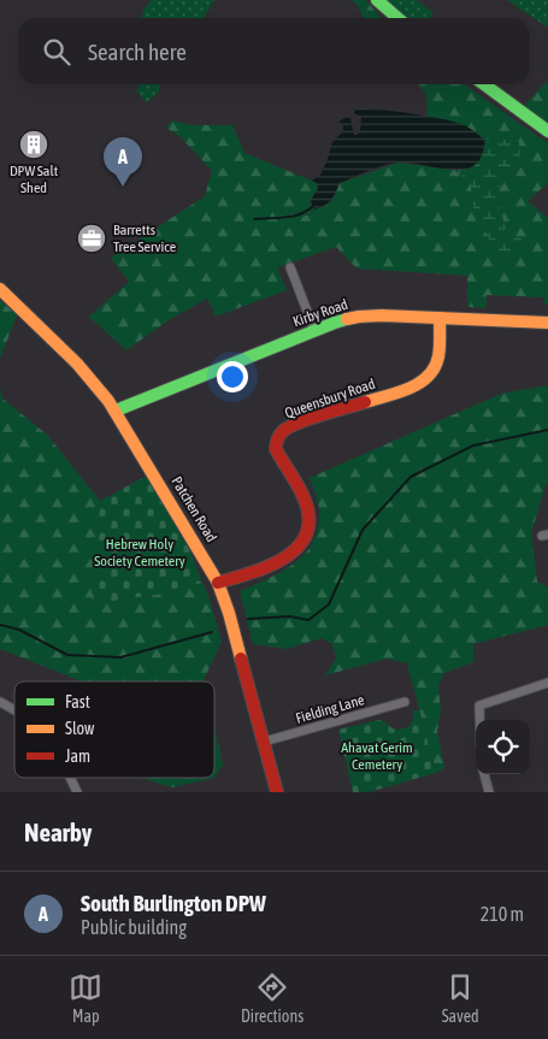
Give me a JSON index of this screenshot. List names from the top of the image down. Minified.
{"streets":{"street":["Kirby Road","Queensbury Road","Patchen Road","Fielding Lane"]},"crossings":[["Kirby Road","Queensbury Road"],["Kirby Road","Patchen Road"],["Queensbury Road","Patchen Road"],["Patchen Road","Fielding Lane"]],"parks":["Hebrew Holy Society Cemetery","Ahavat Gerim Cemetery"],"places":{"building":["DPW Salt Shed"],"office":["Barretts Tree Service"]},"legend":["Fast","Slow","Jam"],"page":{"search":"Search here","pins":"A","heading":"Nearby","list":[{"mark":"A","name":"South Burlington DPW","note":"Public building","value":"210 m"}],"nav":["Map","Directions","Saved"]}}
